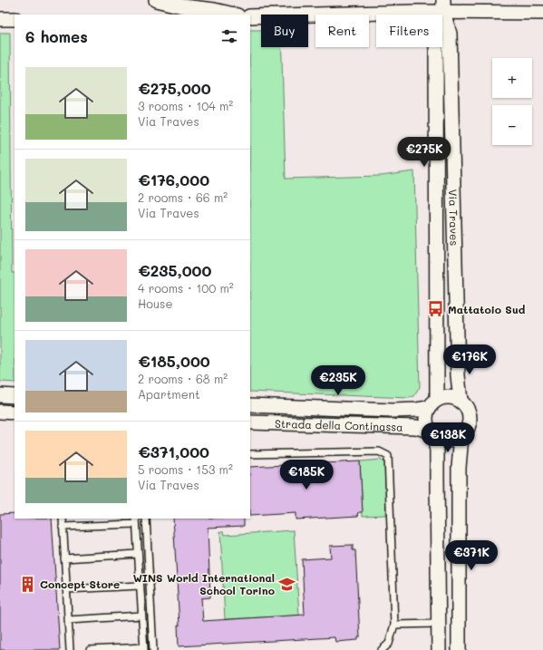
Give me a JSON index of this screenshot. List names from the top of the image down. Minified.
{"streets":{"street":["Via Traves","Strada della Continassa"]},"crossings":[["Via Traves","Strada della Continassa"]],"places":{"bus stop":["Mattatoio Sud"],"building":["Concept Store"],"school or university":["WINS World International School Torino"]},"page":{"chip":["Buy","Rent","Filters"],"heading":"6 homes","map_buttons":["+","−"],"list":[{"name":"€275,000","note":"3 rooms · 104 m² · Via Traves"},{"name":"€176,000","note":"2 rooms · 66 m² · Via Traves"},{"name":"€235,000","note":"4 rooms · 100 m² · House"},{"name":"€185,000","note":"2 rooms · 68 m² · Apartment"},{"name":"€371,000","note":"5 rooms · 153 m² · Via Traves"}],"price":["€275K","€176K","€235K","€138K","€185K","€371K"]}}
